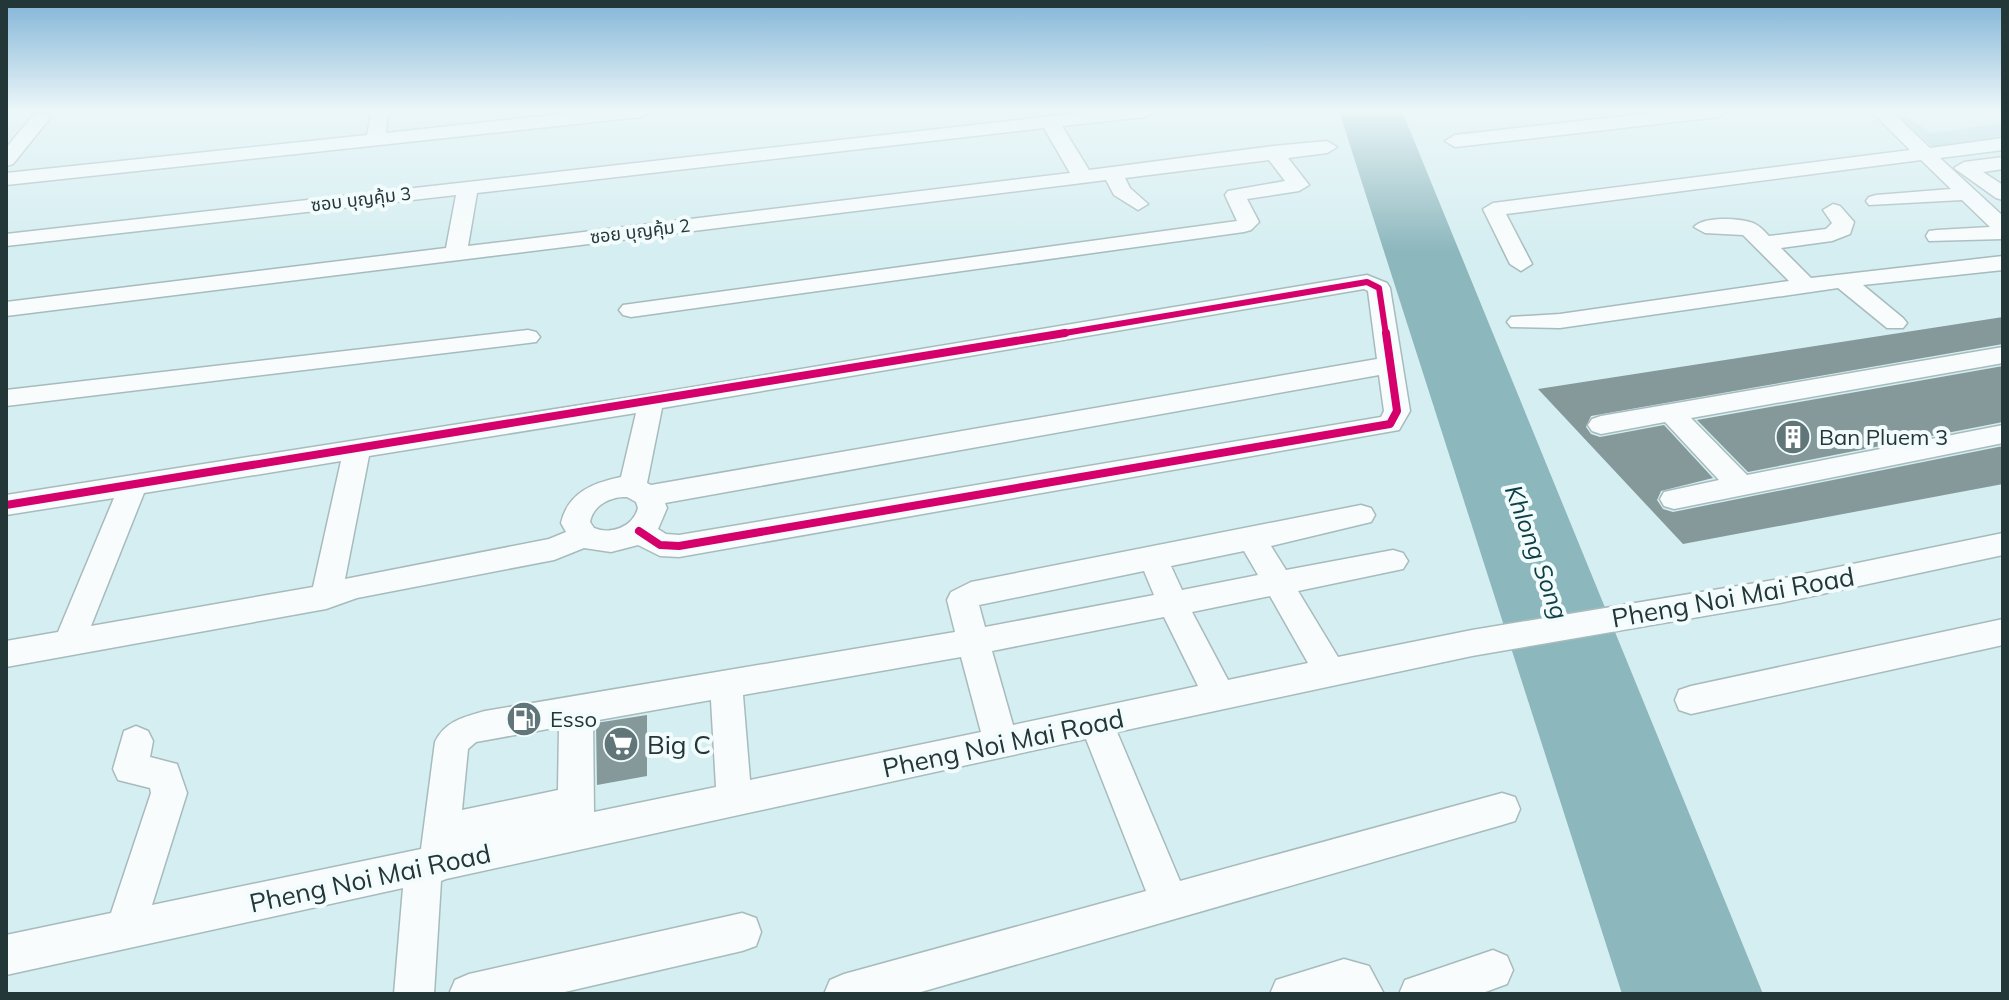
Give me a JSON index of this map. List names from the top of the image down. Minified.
{"streets":{"street":["ซอบ บุญคุ้ม 3","ซอย บุญคุ้ม 2","Pheng Noi Mai Road"]},"water":["Khlong Song"],"places":{"building":["Ban Pluem 3"],"fuel station":["Esso"],"supermarket":["Big C"]}}
